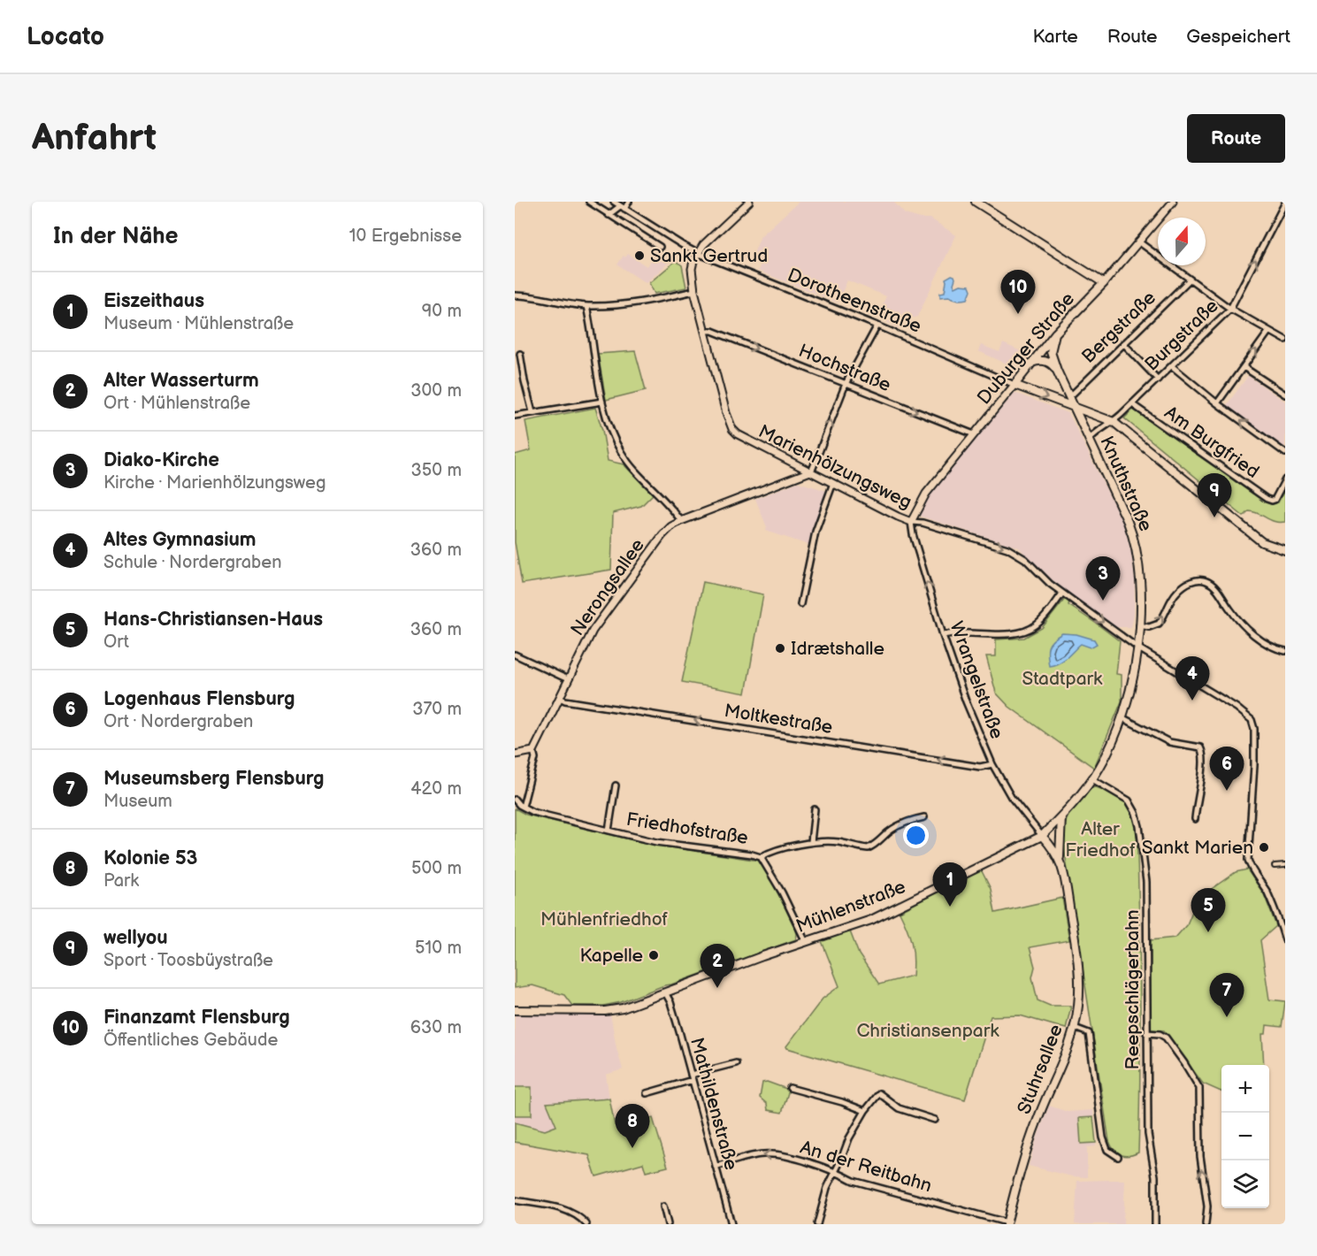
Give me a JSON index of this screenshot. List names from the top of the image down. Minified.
{"streets":{"main road":["Duburger Straße","Knuthstraße","Mühlenstraße","Stuhrsallee"],"street":["Dorotheenstraße","Bergstraße","Burgstraße","Hochstraße","Am Burgfried","Marienhölzungsweg","Nerongsallee","Wrangelstraße","Moltkestraße","Friedhofstraße","Reepschlägerbahn","Mathildenstraße","An der Reitbahn"]},"crossings":[["Dorotheenstraße","Duburger Straße"],["Dorotheenstraße","Marienhölzungsweg"],["Bergstraße","Knuthstraße"],["Burgstraße","Am Burgfried"],["Burgstraße","Knuthstraße"],["Duburger Straße","Hochstraße"],["Duburger Straße","Marienhölzungsweg"],["Duburger Straße","Knuthstraße"],["Duburger Straße","Wrangelstraße"],["Hochstraße","Marienhölzungsweg"],["Marienhölzungsweg","Knuthstraße"],["Marienhölzungsweg","Nerongsallee"],["Marienhölzungsweg","Wrangelstraße"],["Knuthstraße","Mühlenstraße"],["Knuthstraße","Reepschlägerbahn"],["Nerongsallee","Moltkestraße"],["Nerongsallee","Friedhofstraße"],["Wrangelstraße","Moltkestraße"],["Wrangelstraße","Mühlenstraße"],["Wrangelstraße","Stuhrsallee"],["Friedhofstraße","Mühlenstraße"],["Mühlenstraße","Reepschlägerbahn"],["Mühlenstraße","Stuhrsallee"],["Mühlenstraße","Mathildenstraße"],["Stuhrsallee","An der Reitbahn"],["Mathildenstraße","An der Reitbahn"]],"one_way":["Burgstraße","Hochstraße","Moltkestraße","An der Reitbahn"],"parks":["Stadtpark","Alter Friedhof","Mühlenfriedhof","Christiansenpark"],"places":["Sankt Gertrud","Idrætshalle","Sankt Marien","Kapelle"],"north":"top","page":{"header":"Locato","nav":["Karte","Route","Gespeichert"],"buttons":"Route","title":"Anfahrt","heading":["In der Nähe","10 Ergebnisse"],"pins":["10","9","3","4","6","1","5","2","7","8"],"list":[{"mark":"1","name":"Eiszeithaus","note":"Museum · Mühlenstraße","value":"90 m"},{"mark":"2","name":"Alter Wasserturm","note":"Ort · Mühlenstraße","value":"300 m"},{"mark":"3","name":"Diako-Kirche","note":"Kirche · Marienhölzungsweg","value":"350 m"},{"mark":"4","name":"Altes Gymnasium","note":"Schule · Nordergraben","value":"360 m"},{"mark":"5","name":"Hans-Christiansen-Haus","note":"Ort","value":"360 m"},{"mark":"6","name":"Logenhaus Flensburg","note":"Ort · Nordergraben","value":"370 m"},{"mark":"7","name":"Museumsberg Flensburg","note":"Museum","value":"420 m"},{"mark":"8","name":"Kolonie 53","note":"Park","value":"500 m"},{"mark":"9","name":"wellyou","note":"Sport · Toosbüystraße","value":"510 m"},{"mark":"10","name":"Finanzamt Flensburg","note":"Öffentliches Gebäude","value":"630 m"}],"map_buttons":["+","−"]}}
